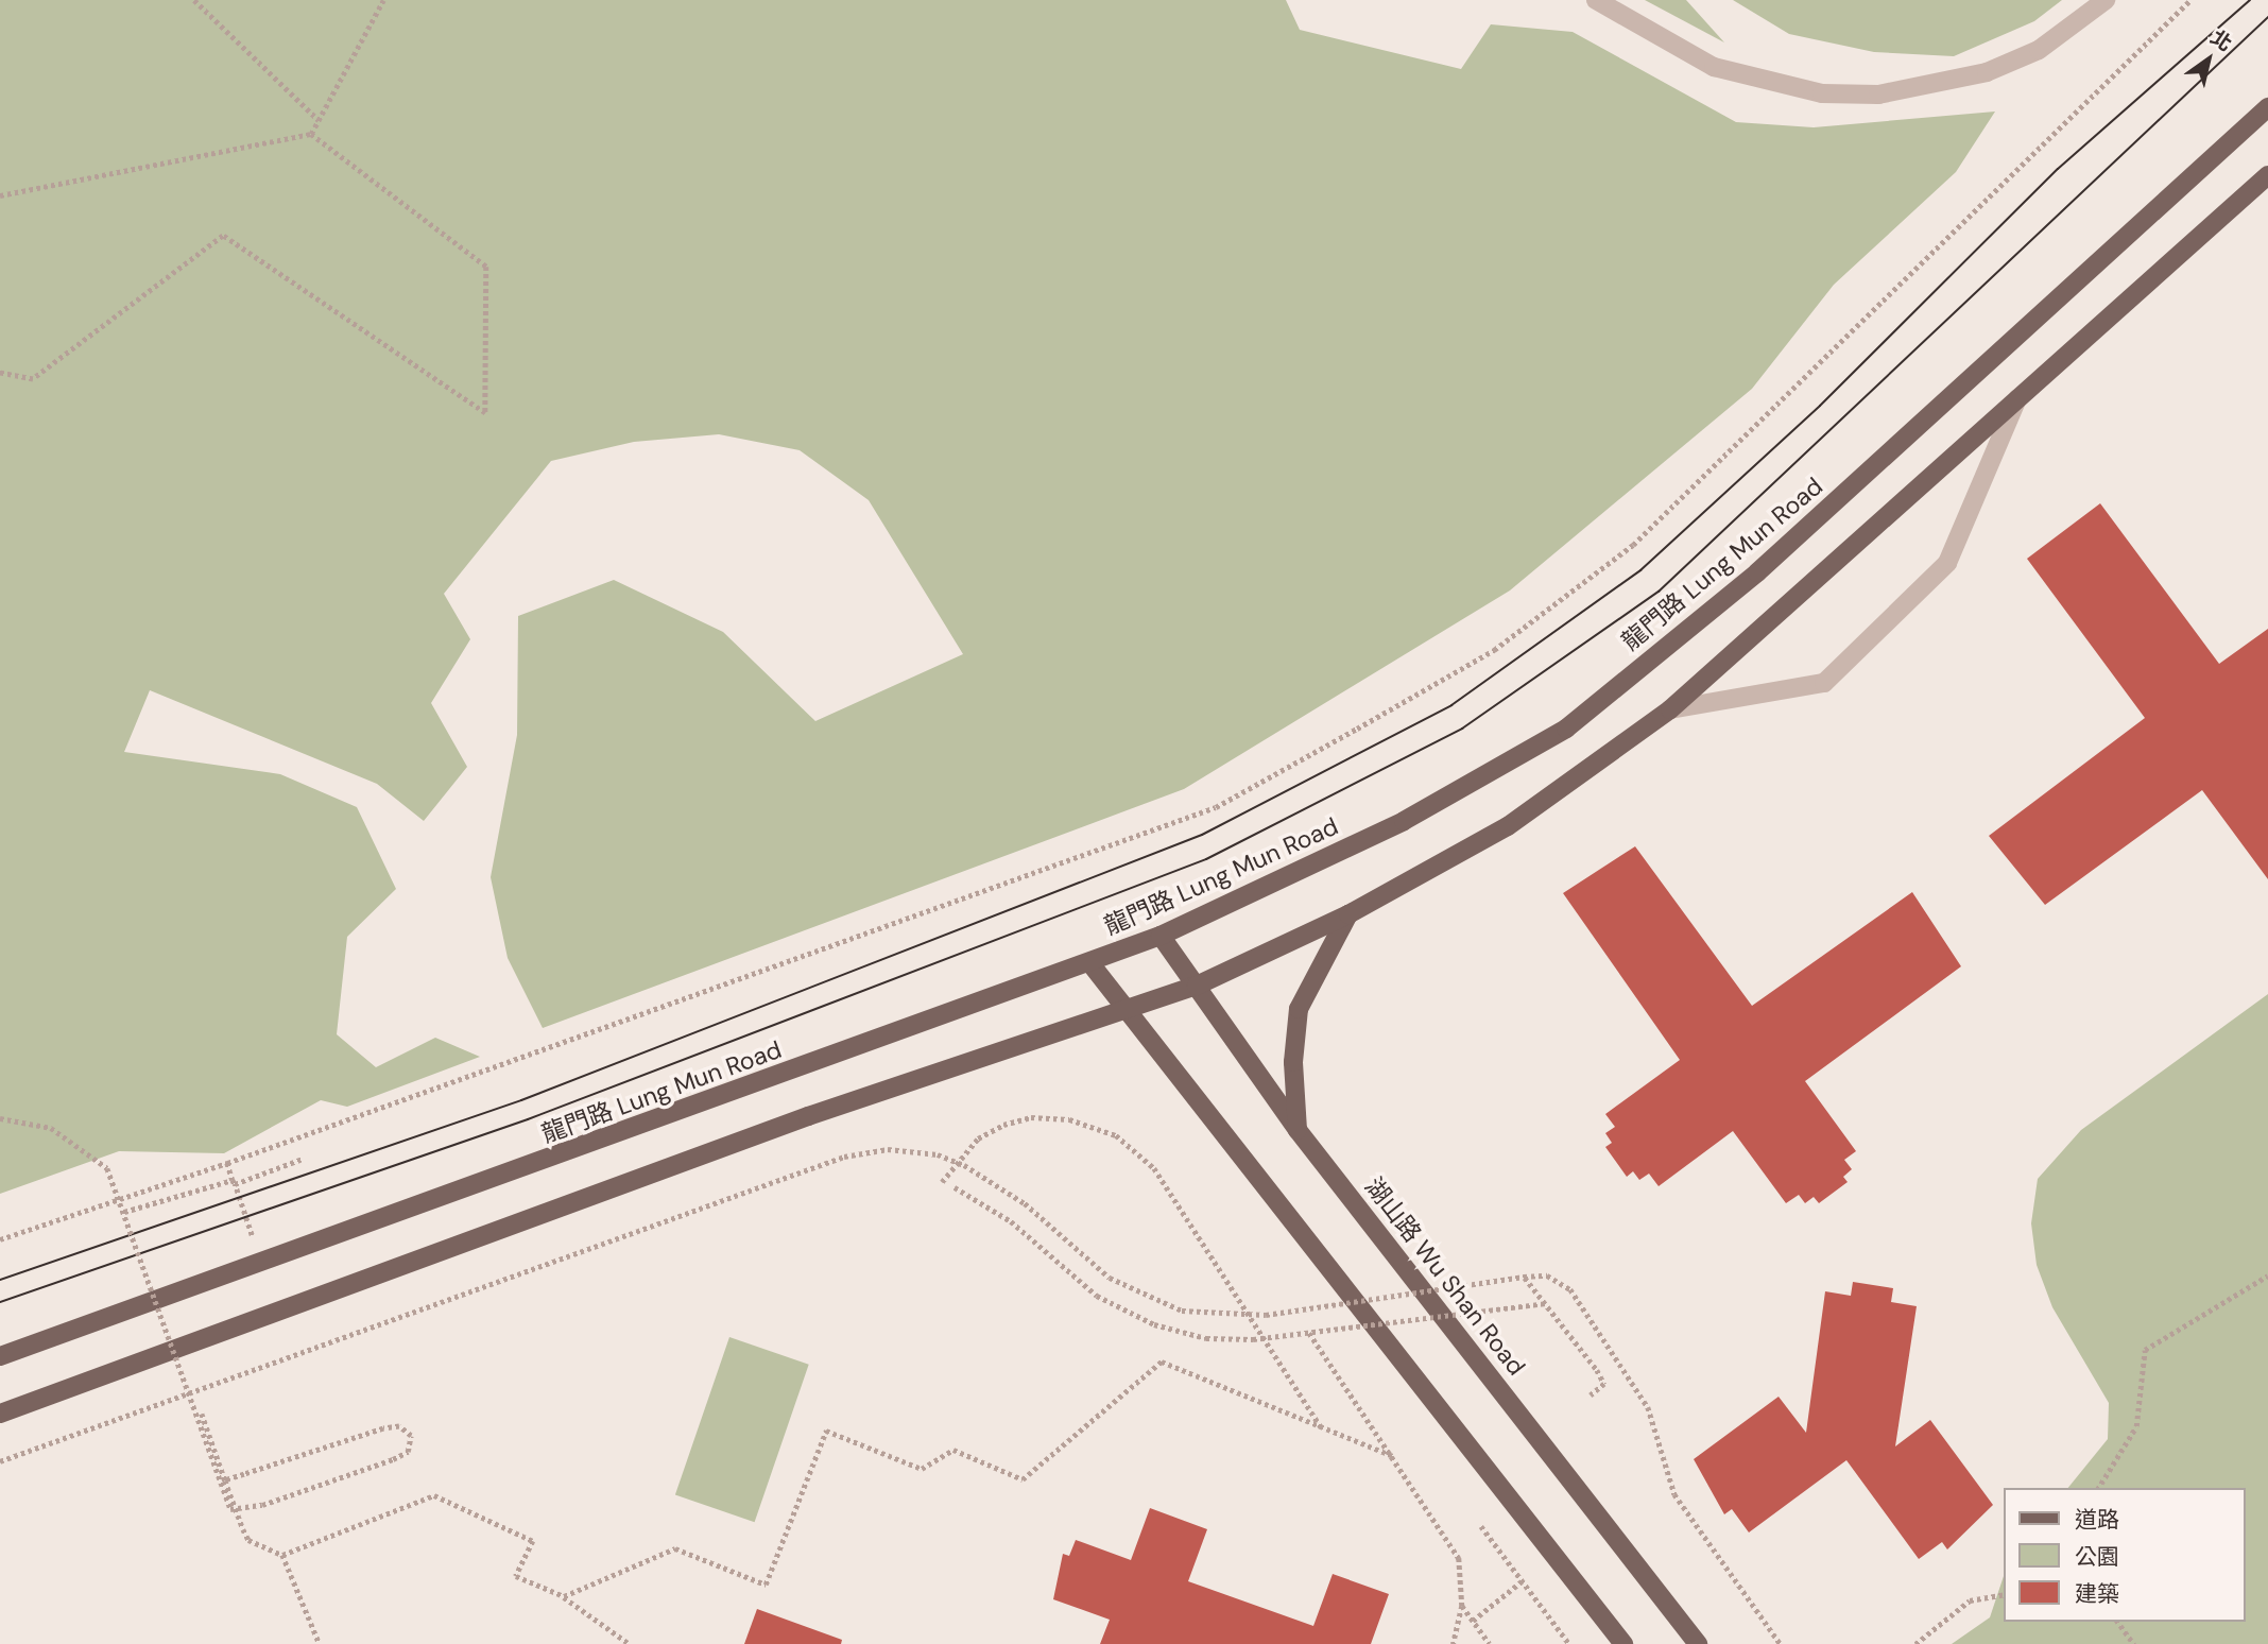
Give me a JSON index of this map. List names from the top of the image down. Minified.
{"streets":{"main road":["龍門路 Lung Mun Road","湖山路 Wu Shan Road"]},"crossings":[["龍門路 Lung Mun Road","湖山路 Wu Shan Road"]],"legend":["道路","公園","建築"],"north":"top right"}
